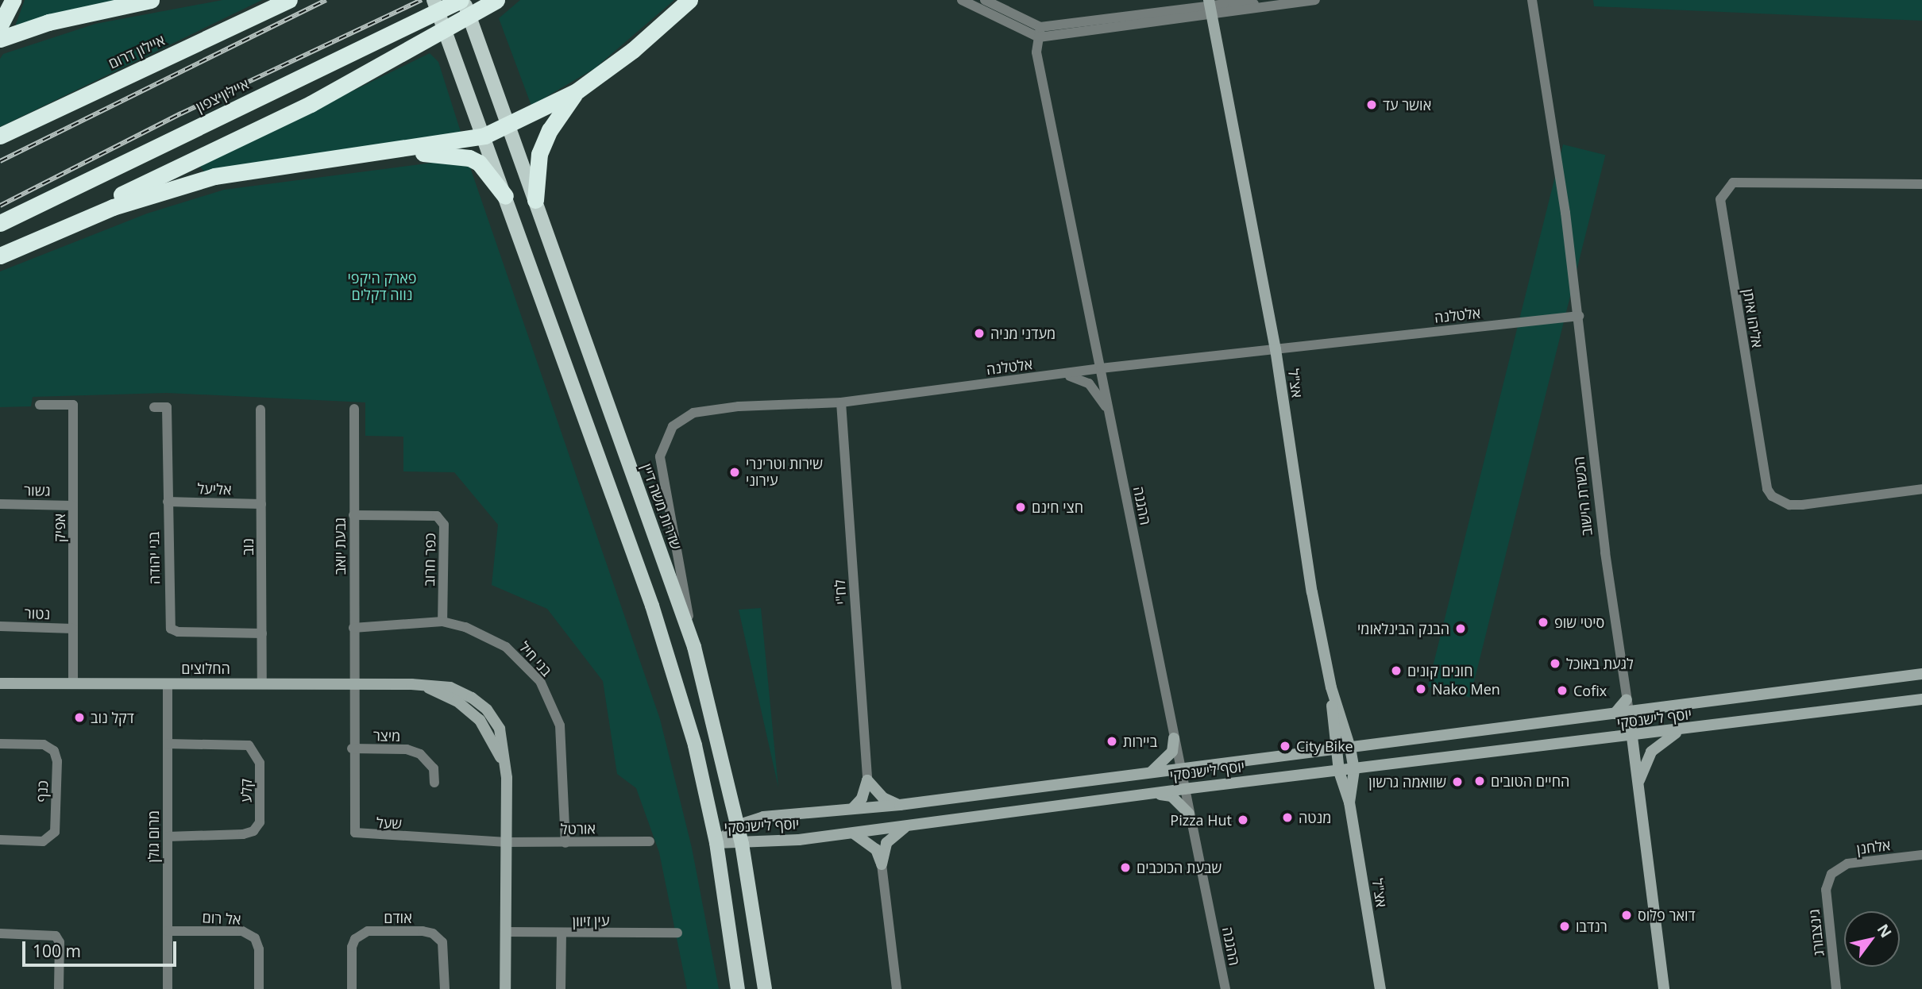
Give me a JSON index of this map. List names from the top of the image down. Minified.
{"streets":{"highway":["איילון דרום","איילון צפון"],"main road":["אצ\"ל","הכשרת הישוב","שדרות משה דיין","החלוצים","יוסף לישנסקי"],"street":["אלטלנה","אליהו איתן","אליעל","גשור","ההגנה","אפיק","גבעת יואב","נוב","בני יהודה","כפר חרוב","לח\"י","נטור","בני חיל","מיצר","קלע","כנף","שעל","אורטל","מרום גולן","אלחנן","אודם","אל רום","עין זיוון","גינצבורג"]},"crossings":[["איילון צפון","שדרות משה דיין"],["אלטלנה","אצ\"ל"],["אלטלנה","הכשרת הישוב"],["אלטלנה","ההגנה"],["אלטלנה","שדרות משה דיין"],["אלטלנה","לח\"י"],["אצ\"ל","יוסף לישנסקי"],["אליעל","נוב"],["אליעל","בני יהודה"],["גשור","אפיק"],["הכשרת הישוב","יוסף לישנסקי"],["ההגנה","יוסף לישנסקי"],["שדרות משה דיין","יוסף לישנסקי"],["אפיק","נטור"],["אפיק","החלוצים"],["גבעת יואב","כפר חרוב"],["גבעת יואב","בני חיל"],["גבעת יואב","החלוצים"],["גבעת יואב","שעל"],["נוב","בני יהודה"],["נוב","החלוצים"],["כפר חרוב","בני חיל"],["בני חיל","אורטל"],["החלוצים","שעל"],["החלוצים","אורטל"],["החלוצים","מרום גולן"],["החלוצים","עין זיוון"],["מיצר","שעל"],["קלע","מרום גולן"],["שעל","אורטל"],["מרום גולן","אל רום"],["אלחנן","גינצבורג"]],"parks":["פארק היקפי נווה דקלים"],"places":["אושר עד","מעדני מניה","שירות וטרינרי עירוני","חצי חינם","סיטי שופ","הבנק הבינלאומי","לגעת באוכל","חונים קונים","Nako Men","Cofix","דקל נוב","ביירות","City Bike","החיים הטובים","שוואמה גרשון","מנטה","Pizza Hut","שבעת הכוכבים","דואר פלוס","רנדבו"],"scale_bar":"100 m","north":"top right"}
